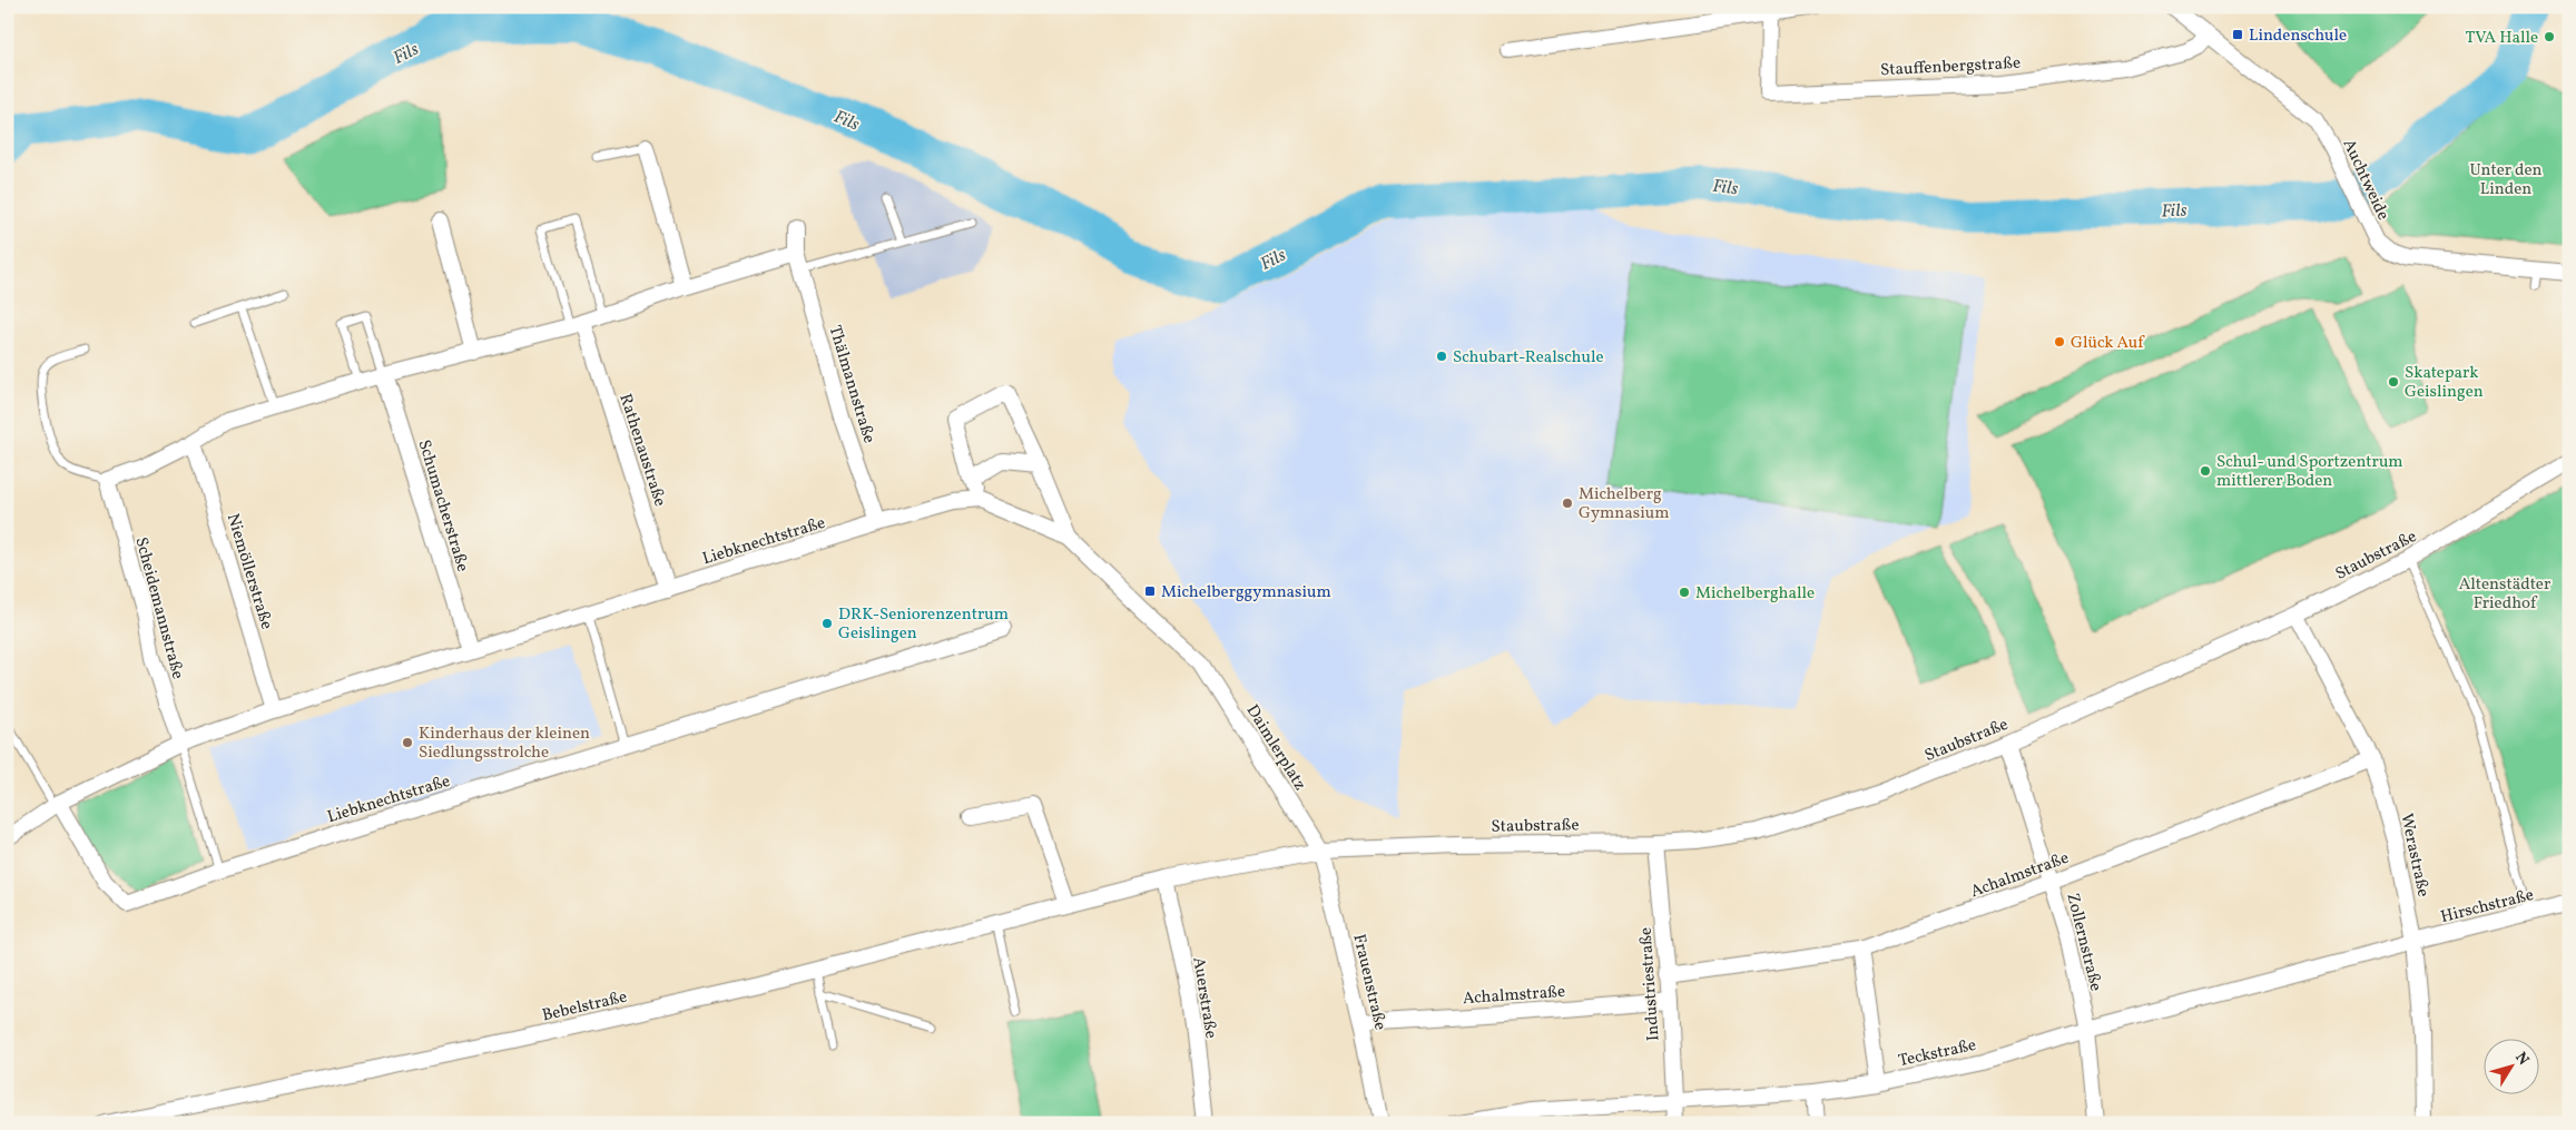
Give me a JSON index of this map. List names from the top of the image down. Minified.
{"streets":{"street":["Stauffenbergstraße","Auchtweide","Thälmannstraße","Rathenaustraße","Schumacherstraße","Liebknechtstraße","Staubstraße","Niemöllerstraße","Scheidemannstraße","Daimlerplatz","Werastraße","Achalmstraße","Hirschstraße","Zollernstraße","Frauenstraße","Industriestraße","Auerstraße","Bebelstraße","Teckstraße"]},"crossings":[["Stauffenbergstraße","Auchtweide"],["Thälmannstraße","Liebknechtstraße"],["Rathenaustraße","Liebknechtstraße"],["Schumacherstraße","Liebknechtstraße"],["Liebknechtstraße","Niemöllerstraße"],["Liebknechtstraße","Scheidemannstraße"],["Liebknechtstraße","Daimlerplatz"],["Staubstraße","Daimlerplatz"],["Staubstraße","Werastraße"],["Staubstraße","Zollernstraße"],["Staubstraße","Frauenstraße"],["Staubstraße","Industriestraße"],["Daimlerplatz","Frauenstraße"],["Werastraße","Achalmstraße"],["Werastraße","Hirschstraße"],["Werastraße","Teckstraße"],["Achalmstraße","Zollernstraße"],["Achalmstraße","Frauenstraße"],["Achalmstraße","Industriestraße"],["Hirschstraße","Teckstraße"],["Zollernstraße","Teckstraße"],["Industriestraße","Teckstraße"],["Auerstraße","Bebelstraße"]],"water":["Fils"],"parks":["Unter den Linden","Altenstädter Friedhof"],"places":{"transit":["Lindenschule","Michelberggymnasium"],"other":["TVA Halle","Glück Auf","Schubart-Realschule","Skatepark Geislingen","Schul- und Sportzentrum mittlerer Boden","Michelberg Gymnasium","Michelberghalle","DRK-Seniorenzentrum Geislingen","Kinderhaus der kleinen Siedlungsstrolche"]},"north":"top right"}
